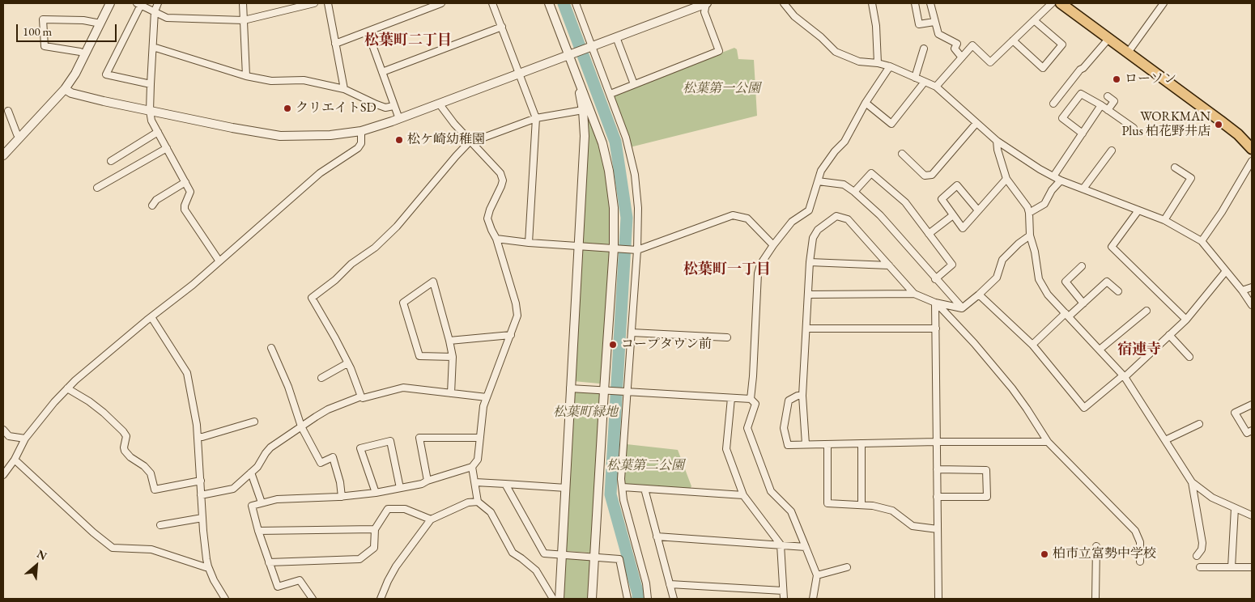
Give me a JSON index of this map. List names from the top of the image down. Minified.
{"districts":["松葉町二丁目","松葉町一丁目","宿連寺"],"parks":["松葉第一公園","松葉町緑地","松葉第二公園"],"places":["ローソン","クリエイトSD","WORKMAN Plus 柏花野井店","松ケ崎幼稚園","コープタウン前","柏市立富勢中学校"],"scale_bar":"100 m","north":"top right"}
